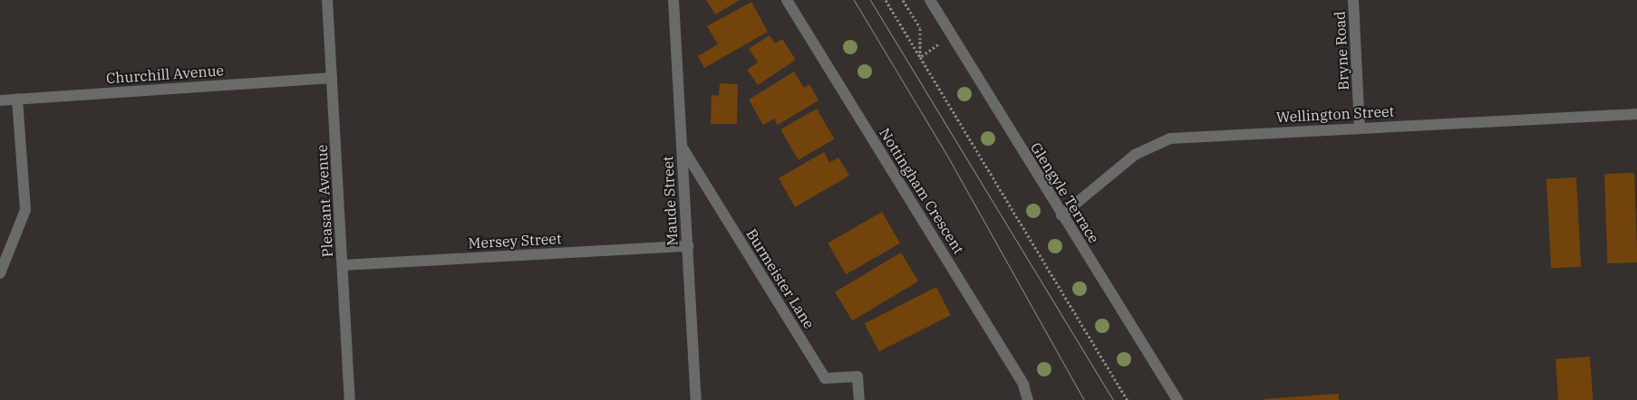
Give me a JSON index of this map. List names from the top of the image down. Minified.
{"streets":{"street":["Bryne Road","Churchill Avenue","Wellington Street","Nottingham Crescent","Glengyle Terrace","Pleasant Avenue","Maude Street","Mersey Street","Burmeister Lane"]},"crossings":[["Bryne Road","Wellington Street"],["Churchill Avenue","Pleasant Avenue"],["Wellington Street","Glengyle Terrace"],["Pleasant Avenue","Mersey Street"],["Maude Street","Mersey Street"],["Maude Street","Burmeister Lane"]]}
